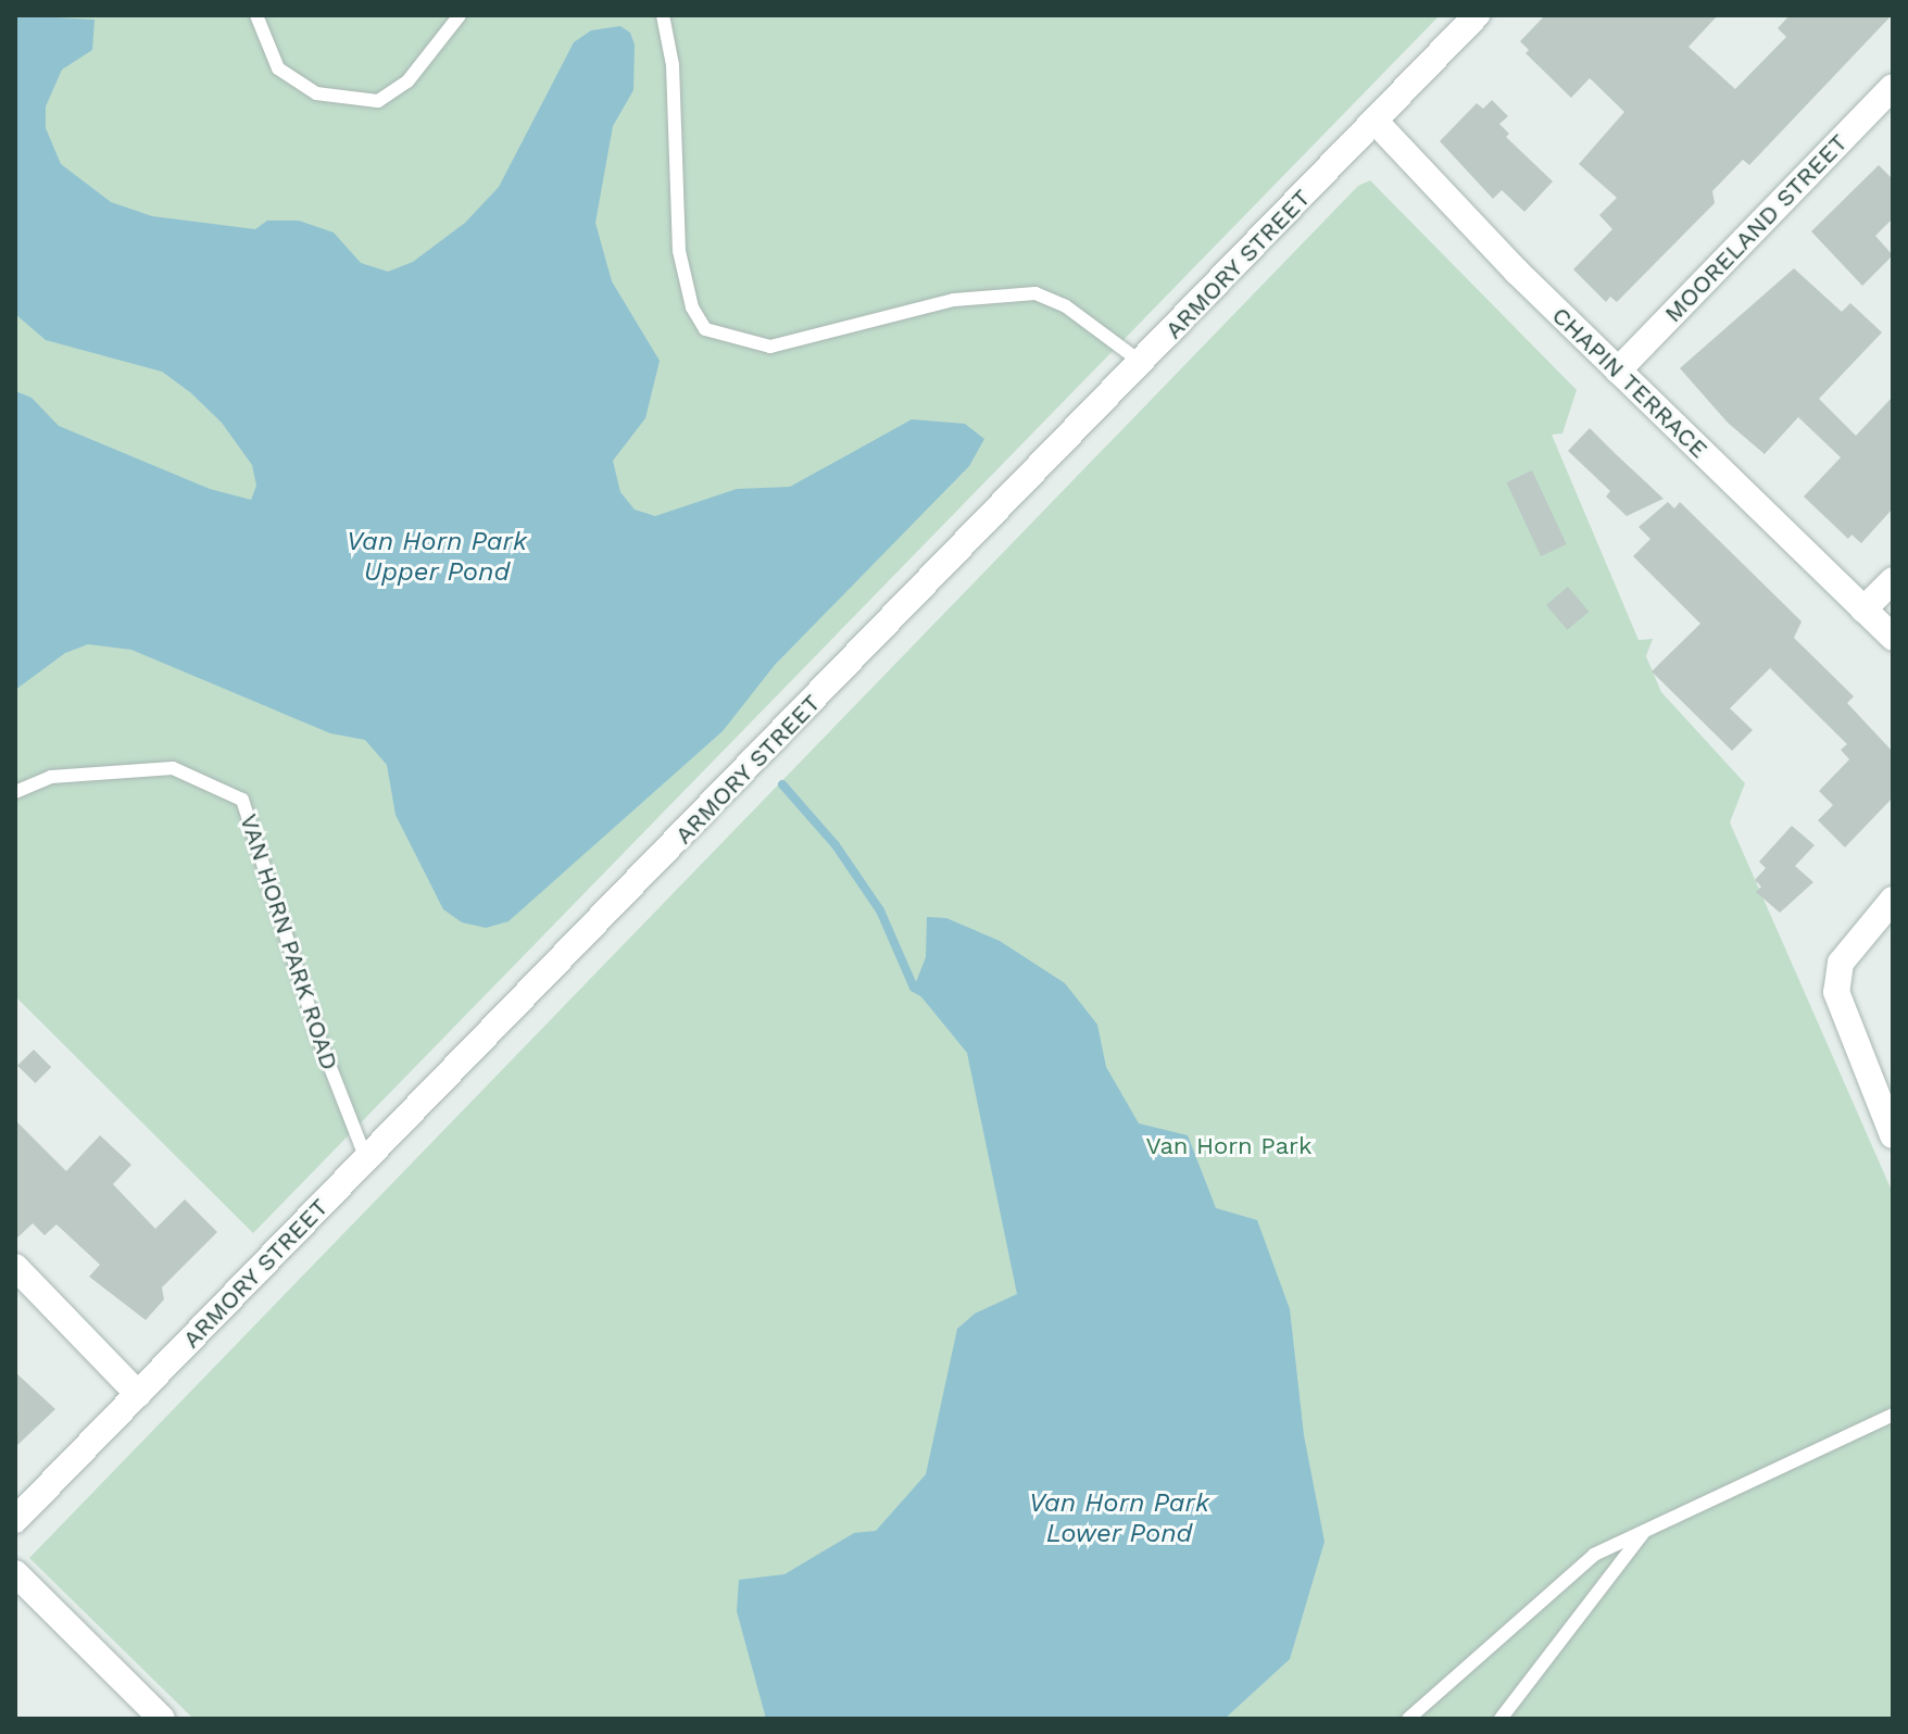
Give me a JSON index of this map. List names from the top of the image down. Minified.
{"streets":{"main road":["MOORELAND STREET","ARMORY STREET","CHAPIN TERRACE"],"lane":["VAN HORN PARK ROAD"]},"crossings":[["MOORELAND STREET","CHAPIN TERRACE"],["ARMORY STREET","CHAPIN TERRACE"],["ARMORY STREET","VAN HORN PARK ROAD"]],"water":["Van Horn Park Upper Pond","Van Horn Park Lower Pond"],"parks":["Van Horn Park"]}
